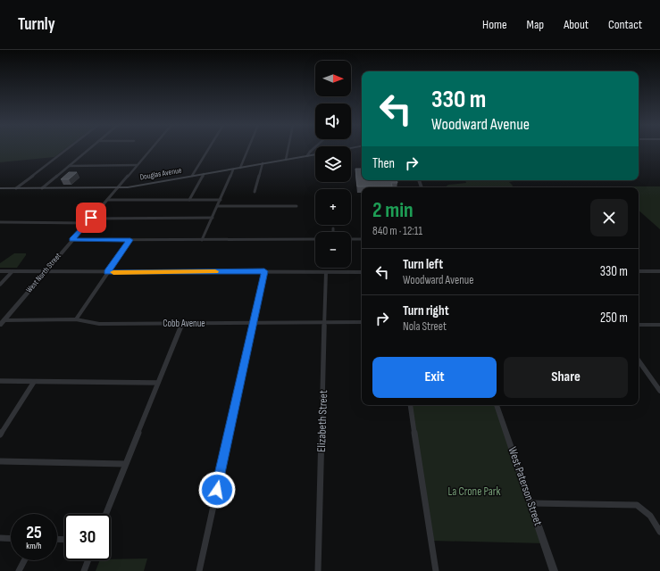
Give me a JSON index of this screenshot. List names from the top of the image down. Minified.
{"streets":{"main road":["Douglas Avenue"],"street":["West North Street","Cobb Avenue","Elizabeth Street","West Paterson Street"]},"crossings":[["Douglas Avenue","West North Street"],["West North Street","Cobb Avenue"],["Cobb Avenue","Elizabeth Street"]],"parks":["La Crone Park"],"north":"right","page":{"header":"Turnly","nav":["Home","Map","About","Contact"],"map_buttons":["+","−"],"turn":["330 m","Woodward Avenue"],"then":"Then","heading":["2 min","840 m · 12:11"],"list":[{"name":"Turn left","note":"Woodward Avenue","value":"330 m"},{"name":"Turn right","note":"Nola Street","value":"250 m"}],"buttons":["Exit","Share"],"speed":"25 km/h","limit":"30"}}
